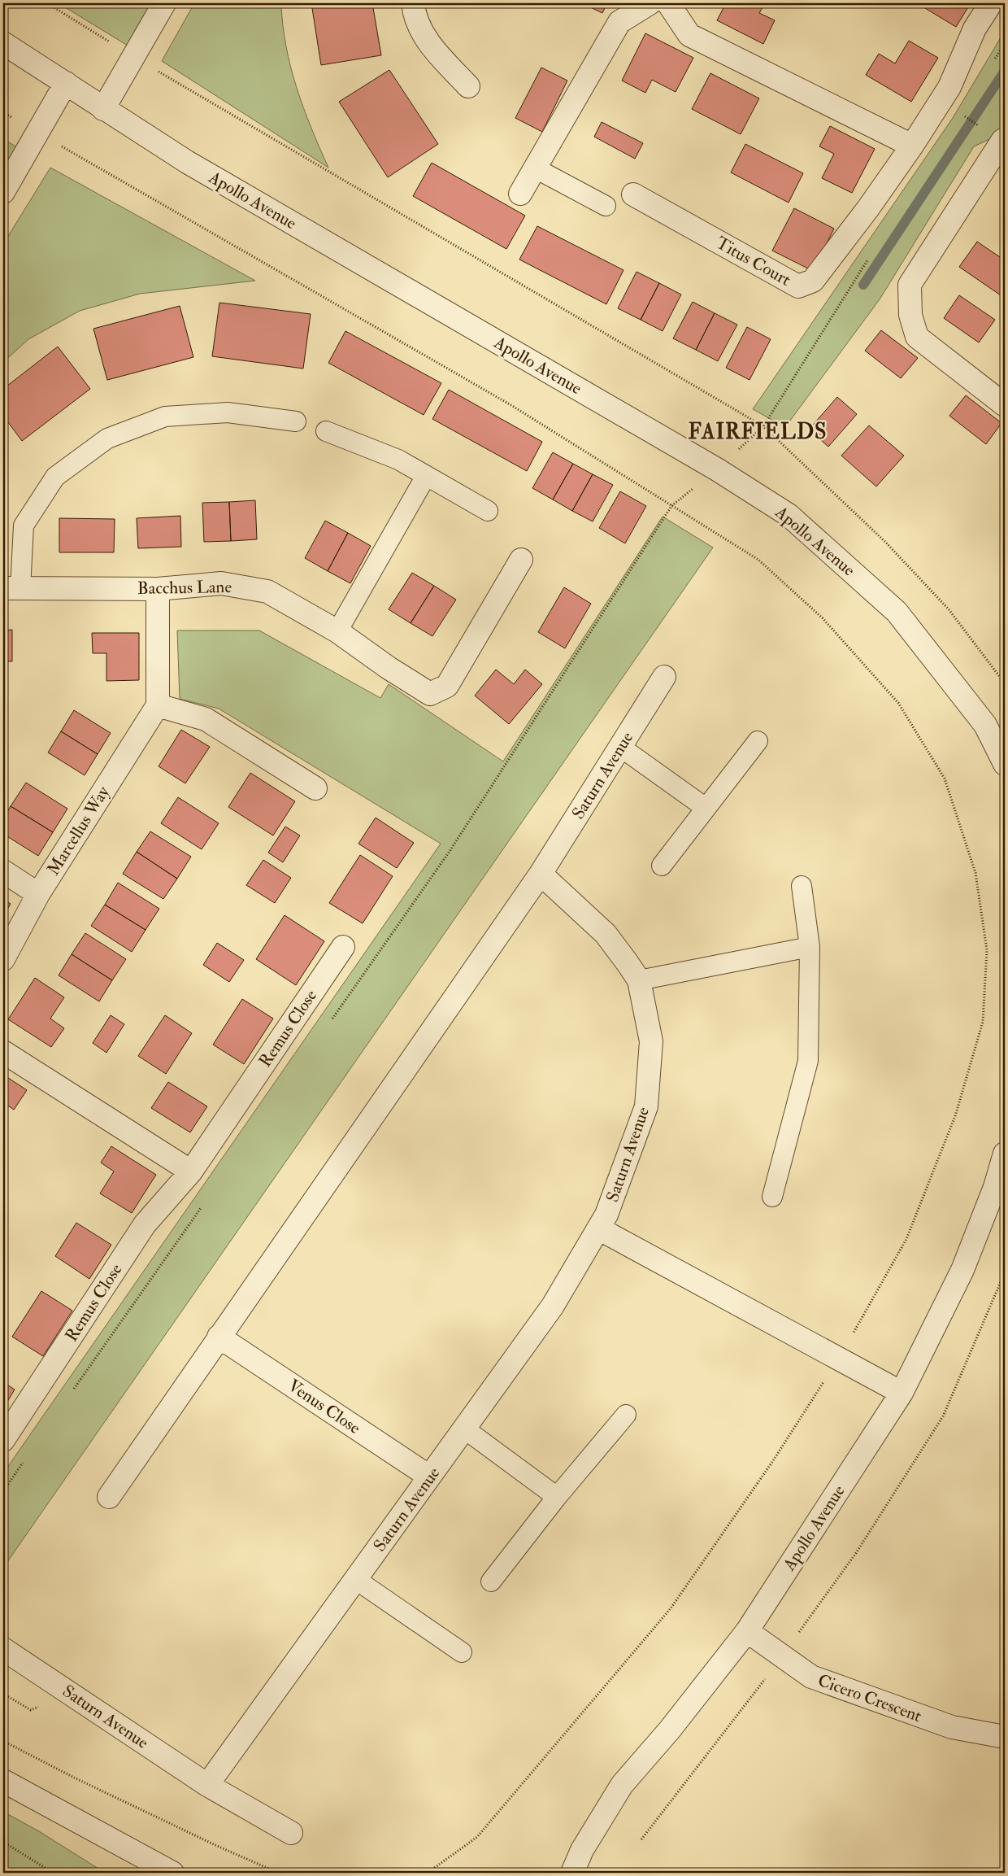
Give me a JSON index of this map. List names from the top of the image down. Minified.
{"streets":{"street":["Apollo Avenue","Titus Court","Bacchus Lane","Saturn Avenue","Marcellus Way","Remus Close","Venus Close","Cicero Crescent"]},"crossings":[["Apollo Avenue","Cicero Crescent"],["Saturn Avenue","Venus Close"]],"districts":["FAIRFIELDS"]}
